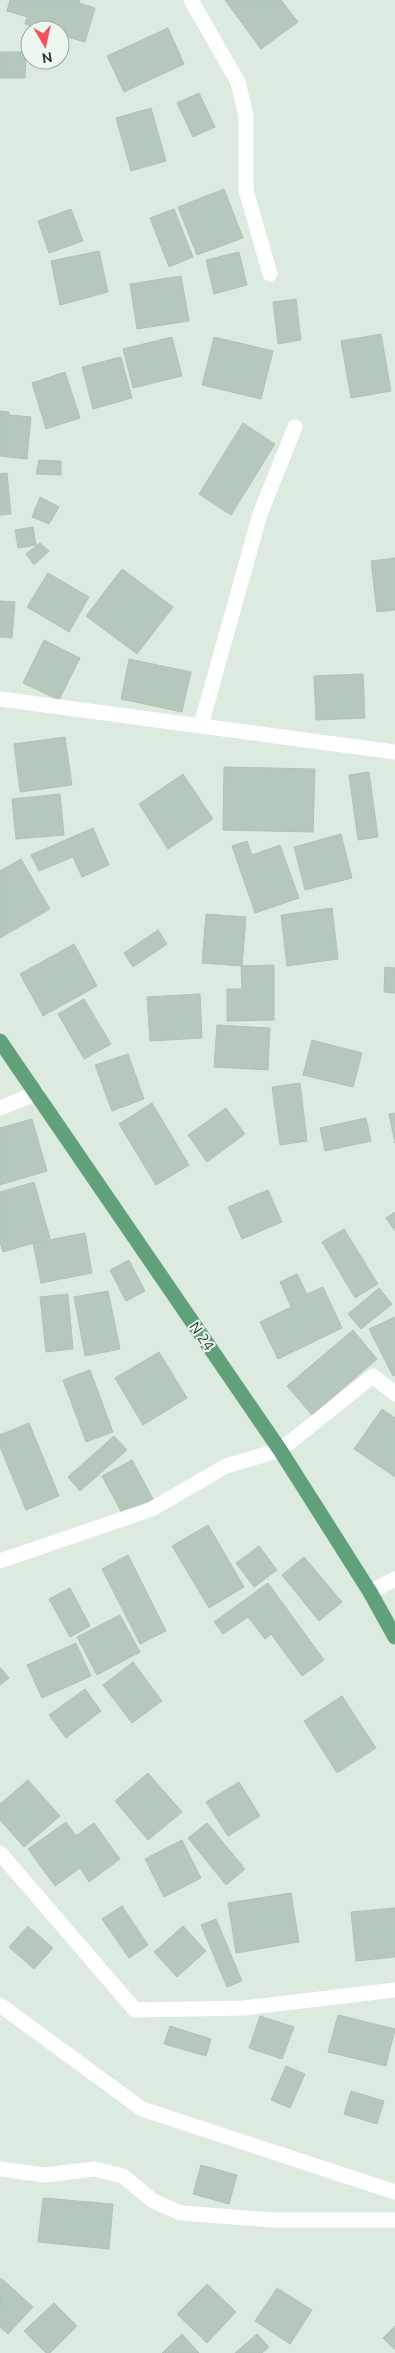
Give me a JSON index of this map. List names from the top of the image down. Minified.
{"streets":{"main road":["N 24"]},"north":"bottom"}
